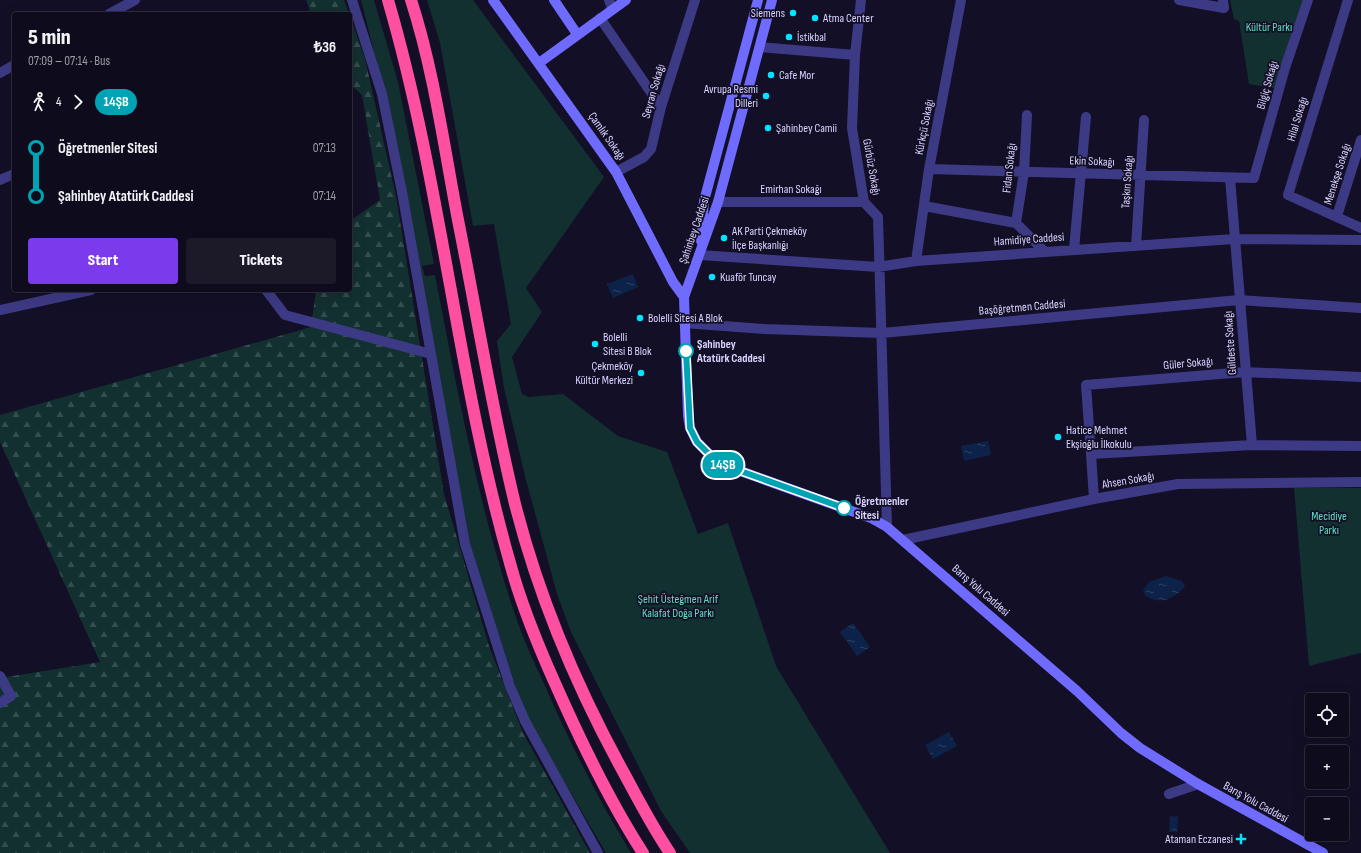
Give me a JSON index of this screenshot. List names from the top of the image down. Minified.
{"streets":{"main road":["Çamlık Sokağı","Şahinbey Caddesi","Barış Yolu Caddesi"],"street":["Bilgiç Sokağı","Seyran Sokağı","Hilal Sokağı","Kürkçü Sokağı","Ekin Sokağı","Gürbüz Sokağı","Fidan Sokağı","Menekşe Sokağı","Taşkın Sokağı","Emirhan Sokağı","Hamidiye Caddesi","Başöğretmen Caddesi","Güldeste Sokağı","Güler Sokağı","Ahsen Sokağı"]},"crossings":[["Bilgiç Sokağı","Ekin Sokağı"],["Seyran Sokağı","Çamlık Sokağı"],["Hilal Sokağı","Menekşe Sokağı"],["Kürkçü Sokağı","Ekin Sokağı"],["Kürkçü Sokağı","Hamidiye Caddesi"],["Çamlık Sokağı","Şahinbey Caddesi"],["Ekin Sokağı","Fidan Sokağı"],["Ekin Sokağı","Taşkın Sokağı"],["Ekin Sokağı","Güldeste Sokağı"],["Gürbüz Sokağı","Emirhan Sokağı"],["Gürbüz Sokağı","Hamidiye Caddesi"],["Gürbüz Sokağı","Başöğretmen Caddesi"],["Gürbüz Sokağı","Barış Yolu Caddesi"],["Taşkın Sokağı","Hamidiye Caddesi"],["Emirhan Sokağı","Şahinbey Caddesi"],["Şahinbey Caddesi","Hamidiye Caddesi"],["Şahinbey Caddesi","Başöğretmen Caddesi"],["Şahinbey Caddesi","Barış Yolu Caddesi"],["Hamidiye Caddesi","Güldeste Sokağı"],["Başöğretmen Caddesi","Güldeste Sokağı"],["Güldeste Sokağı","Güler Sokağı"],["Ahsen Sokağı","Barış Yolu Caddesi"]],"parks":["Kültür Parkı","Mecidiye Parkı","Şehit Üsteğmen Arif Kalafat Doğa Parkı"],"places":{"other":["Siemens","Atma Center","İstikbal","Cafe Mor","Avrupa Resmi Dilleri","Şahinbey Camii","AK Parti Çekmeköy İlçe Başkanlığı","Kuaför Tuncay","Bolelli Sitesi A Blok","Bolelli Sitesi B Blok","Şahinbey Atatürk Caddesi","Çekmeköy Kültür Merkezi","Hatice Mehmet Ekşioğlu İlkokulu","Öğretmenler Sitesi"],"health":["Ataman Eczanesi"]},"lines":["bus line 14ŞB"],"page":{"on_map":"14ŞB","heading":["5 min","07:09 – 07:14 · Bus","₺36"],"legs":["4","14ŞB"],"list":[{"name":"Öğretmenler Sitesi","value":"07:13"},{"name":"Şahinbey Atatürk Caddesi","value":"07:14"}],"buttons":["Start","Tickets"],"map_buttons":["+","−"]}}
